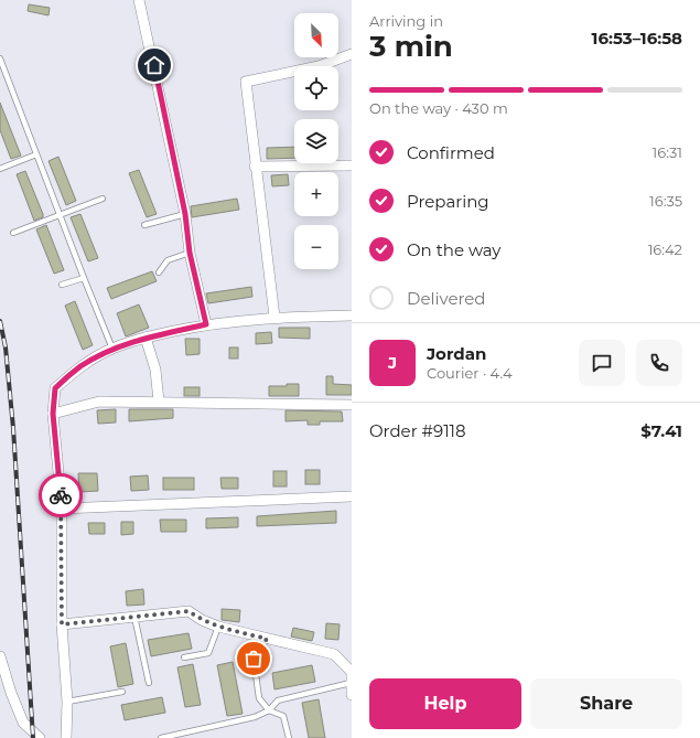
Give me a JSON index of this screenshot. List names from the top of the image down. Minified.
{"north":"bottom right","page":{"heading":["3 min","Arriving in","16:53–16:58"],"panel":["Jordan","Courier · 4.4","Order #9118","$7.41"],"map_buttons":["+","−"],"bar":"On the way · 430 m","list":[["Confirmed","16:31"],["Preparing","16:35"],["On the way","16:42"],"Delivered"],"round":"J","buttons":["Help","Share"]}}
